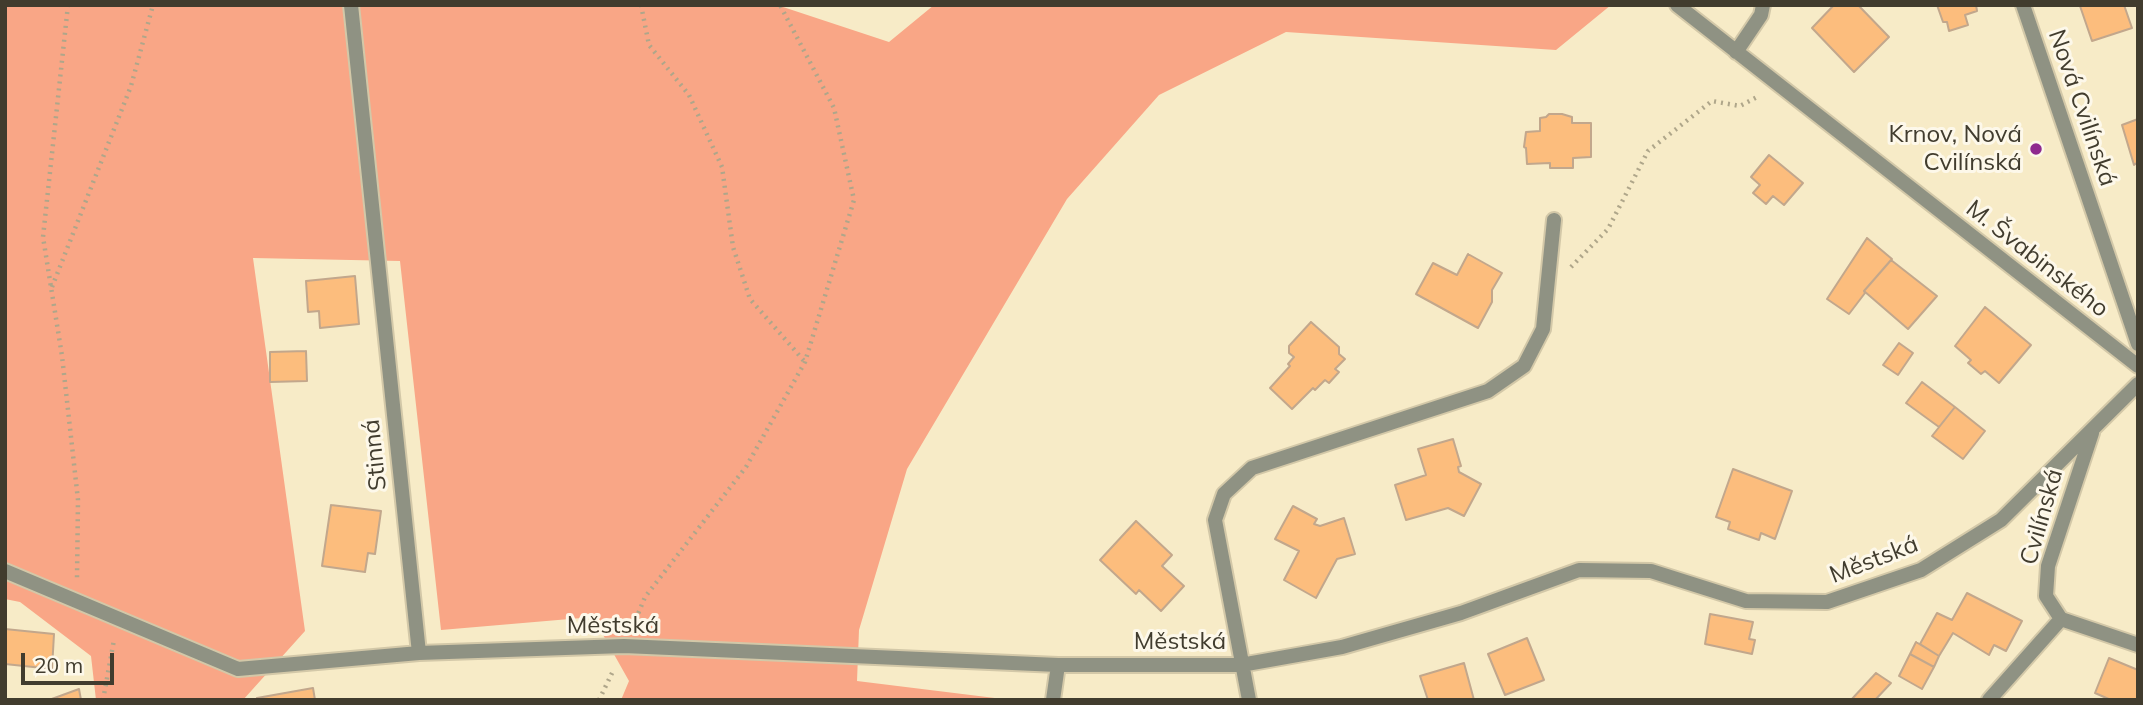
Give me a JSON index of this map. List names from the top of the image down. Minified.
{"streets":{"street":["Nová Cvilínská","M. Švabinského","Stinná","Cvilínská","Městská"]},"crossings":[["Stinná","Městská"],["Cvilínská","Městská"]],"places":["Krnov, Nová Cvilínská"],"scale_bar":"20 m"}
